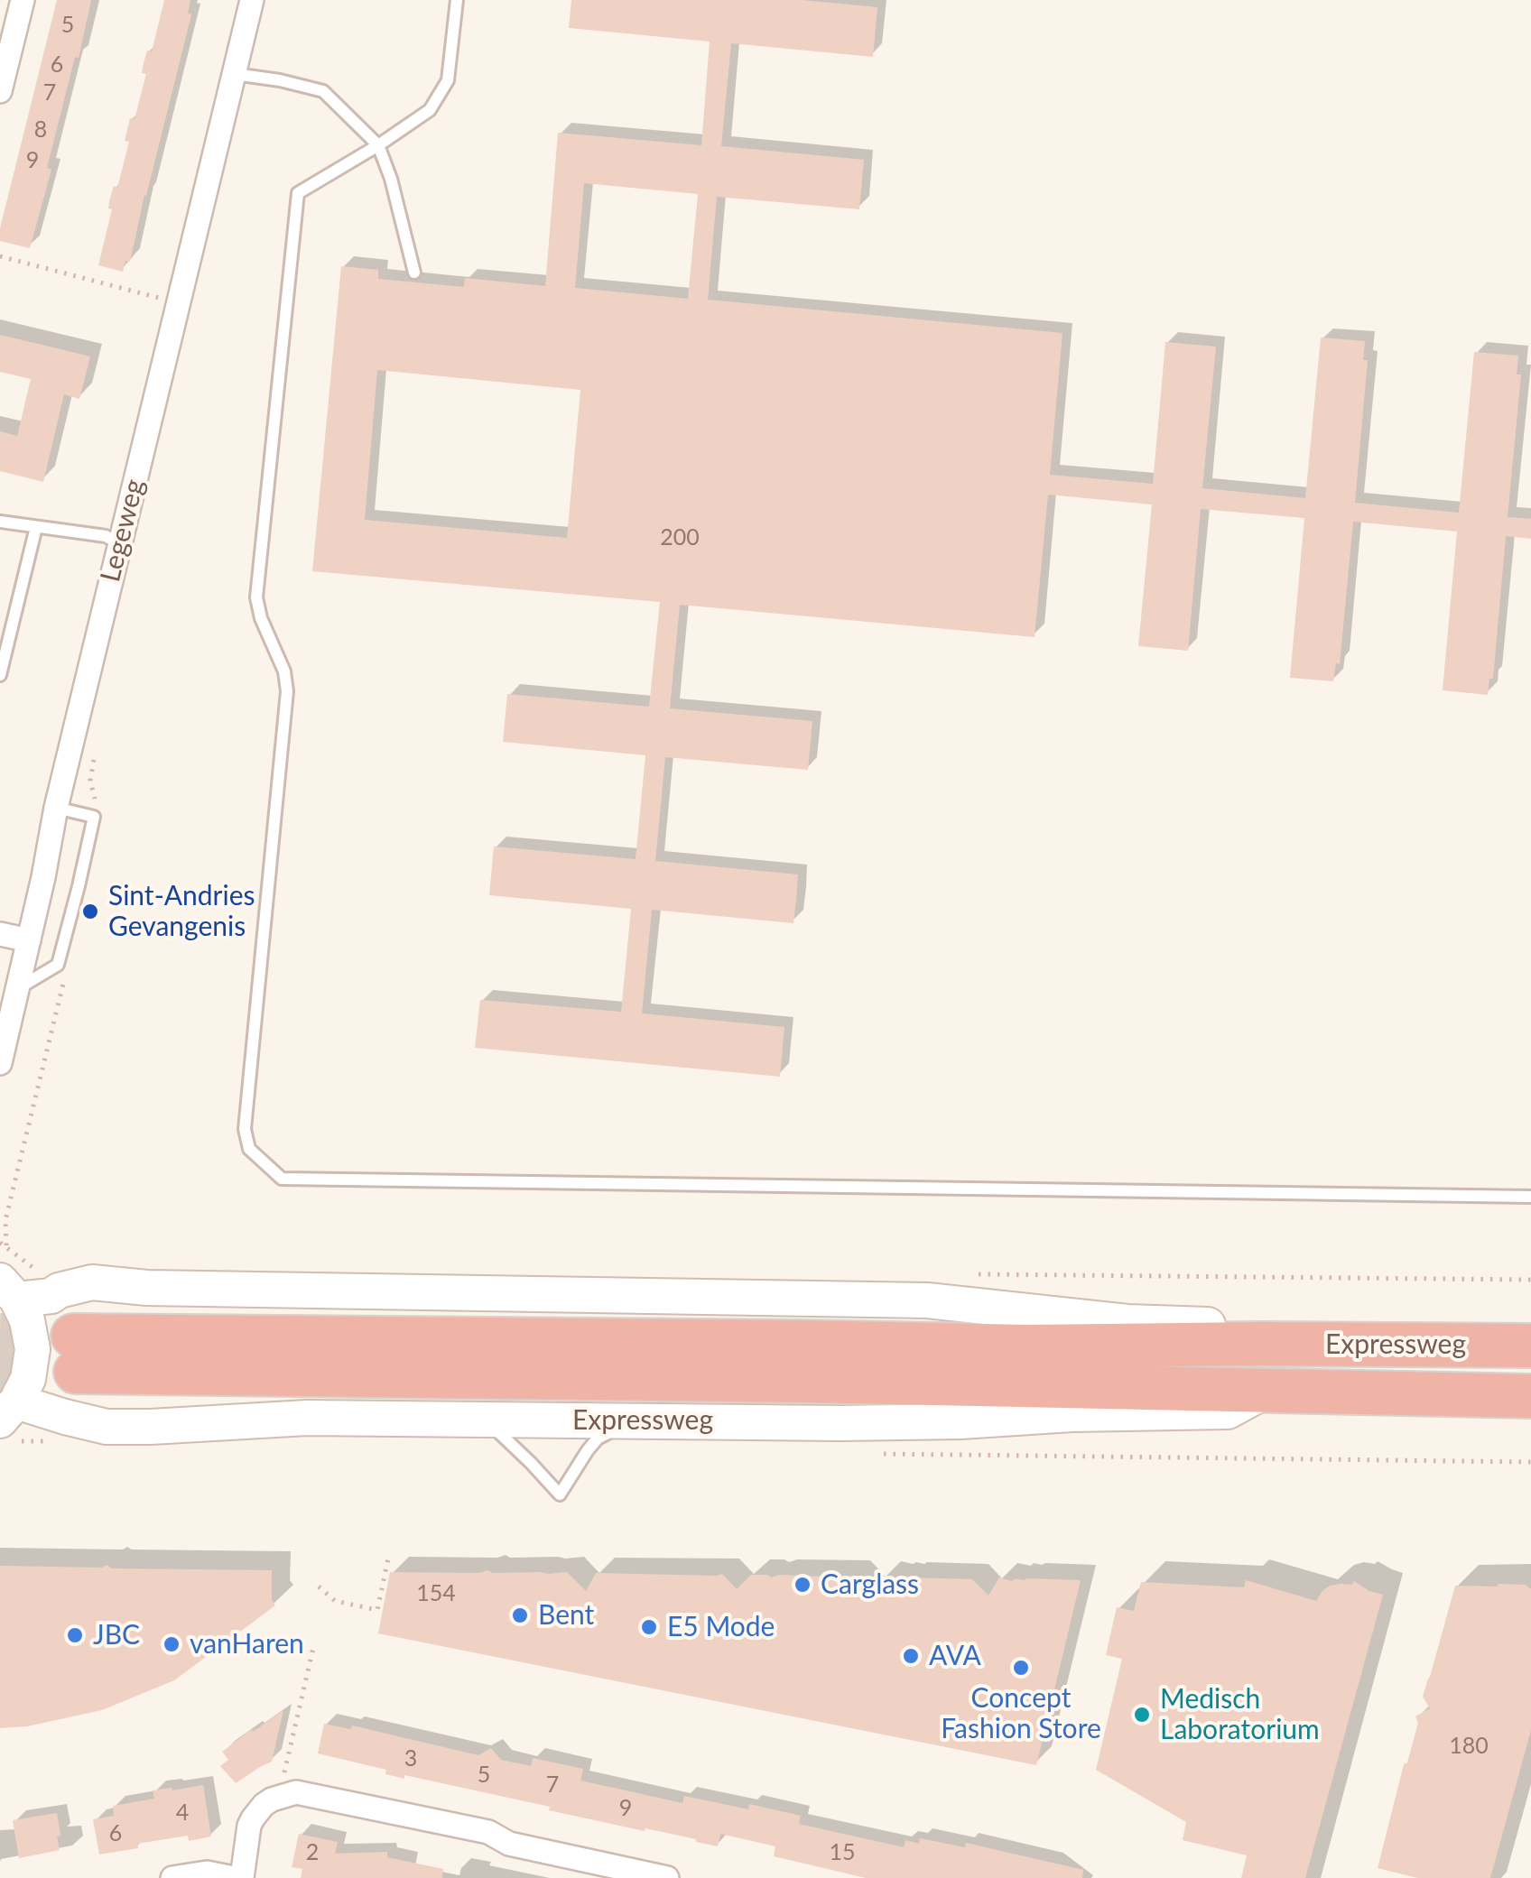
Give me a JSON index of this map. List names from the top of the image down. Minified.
{"streets":{"highway":["Expressweg"],"street":["Legeweg"]},"places":["Sint-Andries Gevangenis","Carglass","Bent","E5 Mode","JBC","vanHaren","AVA","Concept Fashion Store","Medisch Laboratorium"],"house_numbers":["5","6","7","8","9","200","154","180","3","5","7","9","4","6","2","15"]}
